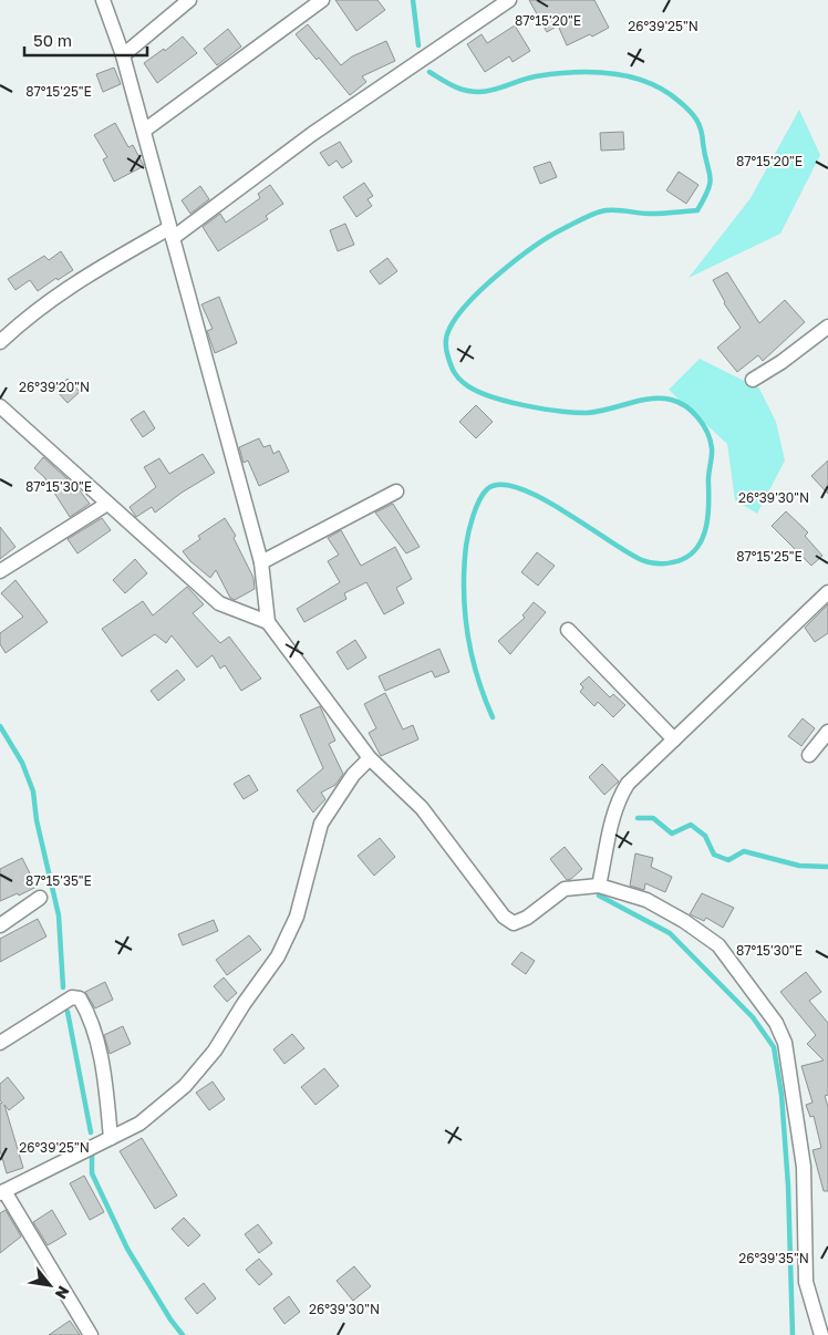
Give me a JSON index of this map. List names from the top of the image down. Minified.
{"scale_bar":"50 m","north":"bottom right","coordinates":["87°15'20\"E","26°39'25\"N","87°15'25\"E","26°39'20\"N","87°15'30\"E","26°39'30\"N","87°15'35\"E","26°39'35\"N"]}
